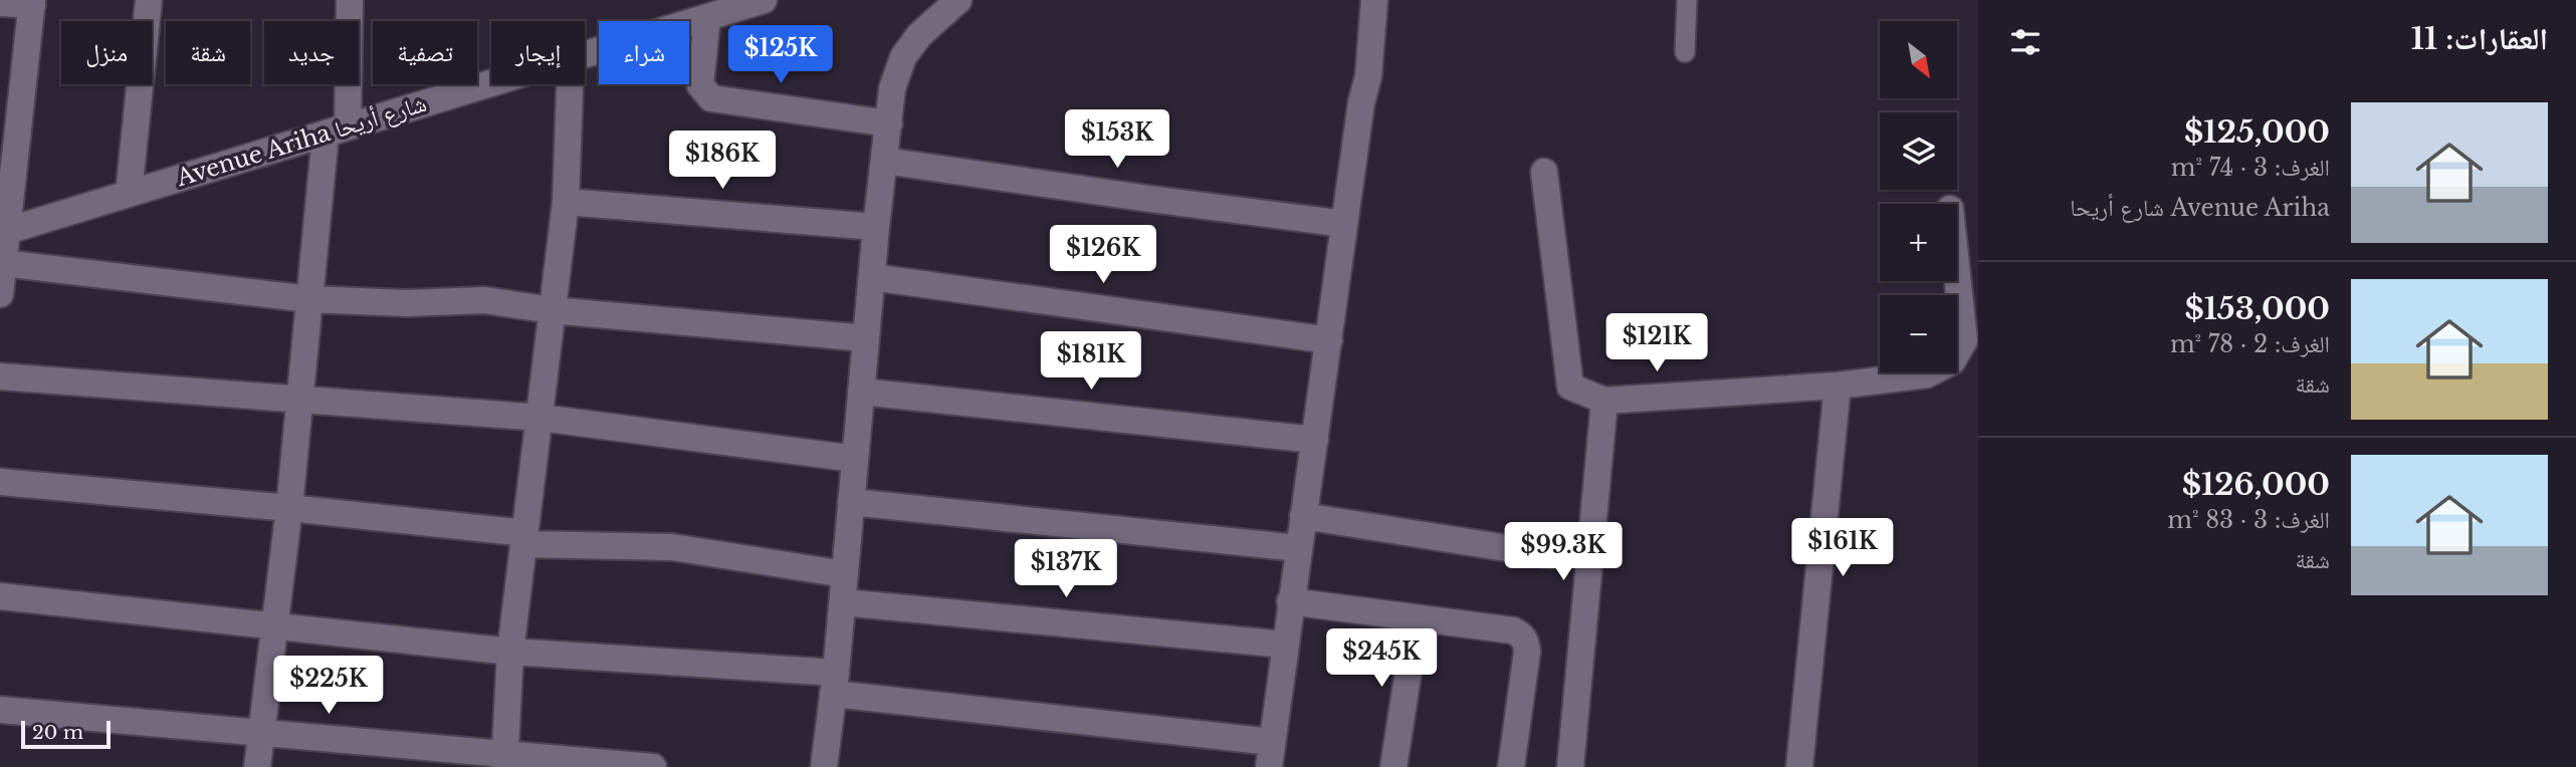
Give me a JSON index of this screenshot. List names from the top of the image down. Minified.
{"streets":{"street":["Avenue Ariha شارع أريحا"]},"scale_bar":"20 m","north":"bottom right","page":{"heading":"العقارات: 11","map_buttons":["+","−"],"chip":["شراء","إيجار","تصفية","جديد","شقة","منزل"],"price":["$125K","$153K","$186K","$126K","$121K","$181K","$161K","$99.3K","$137K","$245K","$225K"],"list":[{"name":"$125,000","note":"الغرف: 3 · 74 m² · Avenue Ariha شارع أريحا"},{"name":"$153,000","note":"الغرف: 2 · 78 m² · شقة"},{"name":"$126,000","note":"الغرف: 3 · 83 m² · شقة"}],"scale":"20 m"}}
